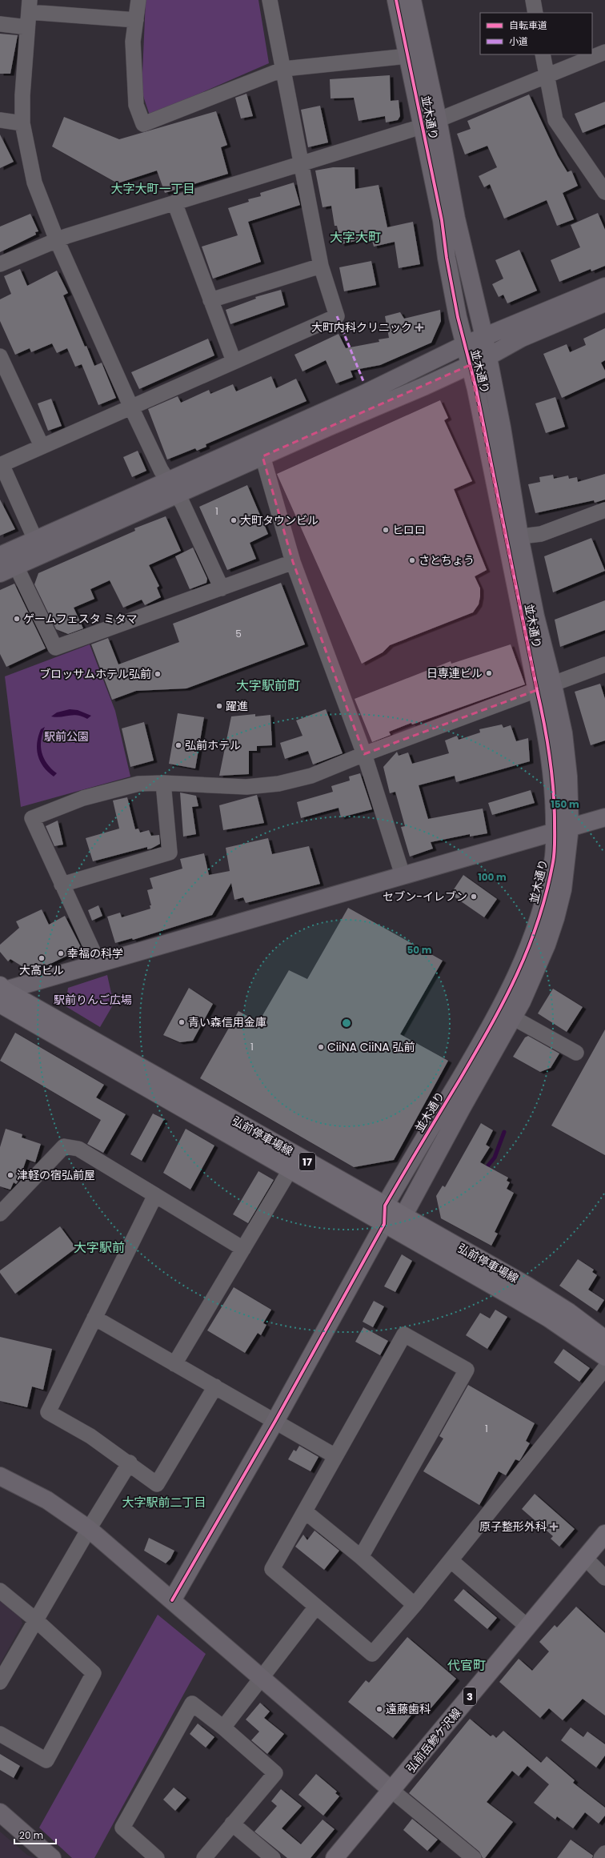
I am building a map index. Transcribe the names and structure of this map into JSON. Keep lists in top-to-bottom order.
{
  "streets": {
    "main road": [
      "弘前停車場線",
      "17",
      "3",
      "弘前岳鰺ケ沢線"
    ],
    "street": ["並木通り"]
  },
  "crossings": [
    ["並木通り", "弘前停車場線"]
  ],
  "districts": [
    "大字大町一丁目",
    "大字大町",
    "大字駅前町",
    "大字駅前",
    "大字駅前二丁目",
    "代官町"
  ],
  "parks": ["駅前公園", "駅前りんご広場"],
  "places": {
    "health": ["大町内科クリニック", "原子整形外科"],
    "other": [
      "大町タウンビル",
      "ヒロロ",
      "さとちょう",
      "ゲームフェスタ ミタマ",
      "日専連ビル",
      "ブロッサムホテル弘前",
      "躍進",
      "弘前ホテル",
      "セブン-イレブン",
      "幸福の科学",
      "大高ビル",
      "青い森信用金庫",
      "CiiNA CiiNA 弘前",
      "津軽の宿弘前屋",
      "遠藤歯科"
    ]
  },
  "house_numbers": [
    "1",
    "5",
    "1",
    "1"
  ],
  "legend": ["自転車道", "小道"],
  "scale_bar": "20 m",
  "rings": ["150 m", "100 m", "50 m"]
}
